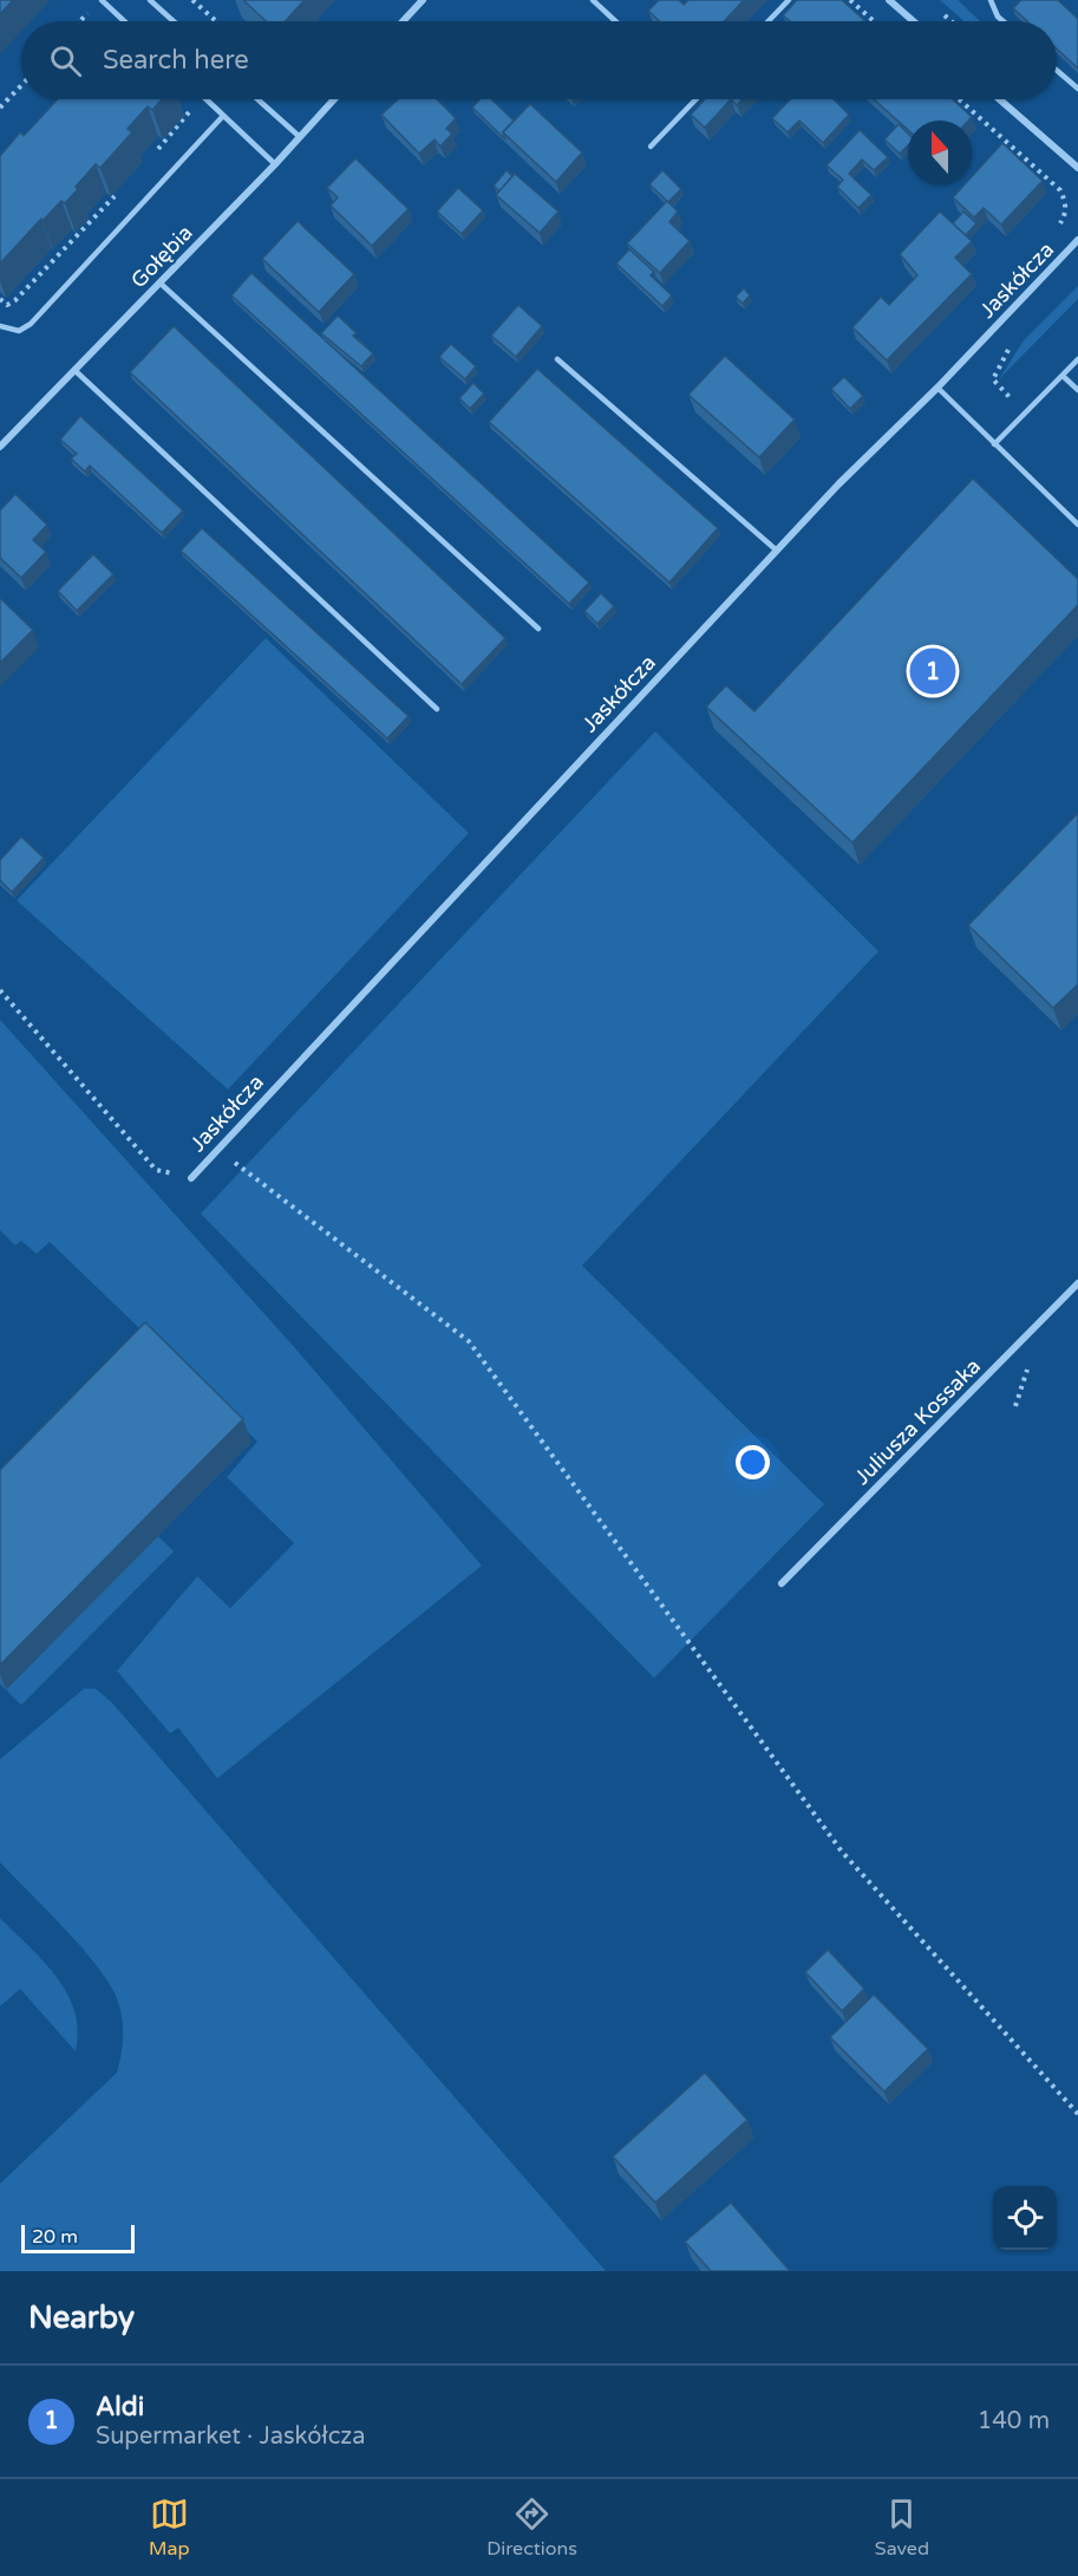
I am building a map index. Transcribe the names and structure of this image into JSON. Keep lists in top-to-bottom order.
{
  "streets": {
    "street": ["Gołębia", "Jaskółcza", "Juliusza Kossaka"]
  },
  "scale_bar": "20 m",
  "north": "top",
  "page": {
    "search": "Search here",
    "pins": "1",
    "scale": "20 m",
    "heading": "Nearby",
    "list": [
      {
        "mark": "1",
        "name": "Aldi",
        "note": "Supermarket · Jaskółcza",
        "value": "140 m"
      }
    ],
    "nav": ["Map", "Directions", "Saved"]
  }
}
